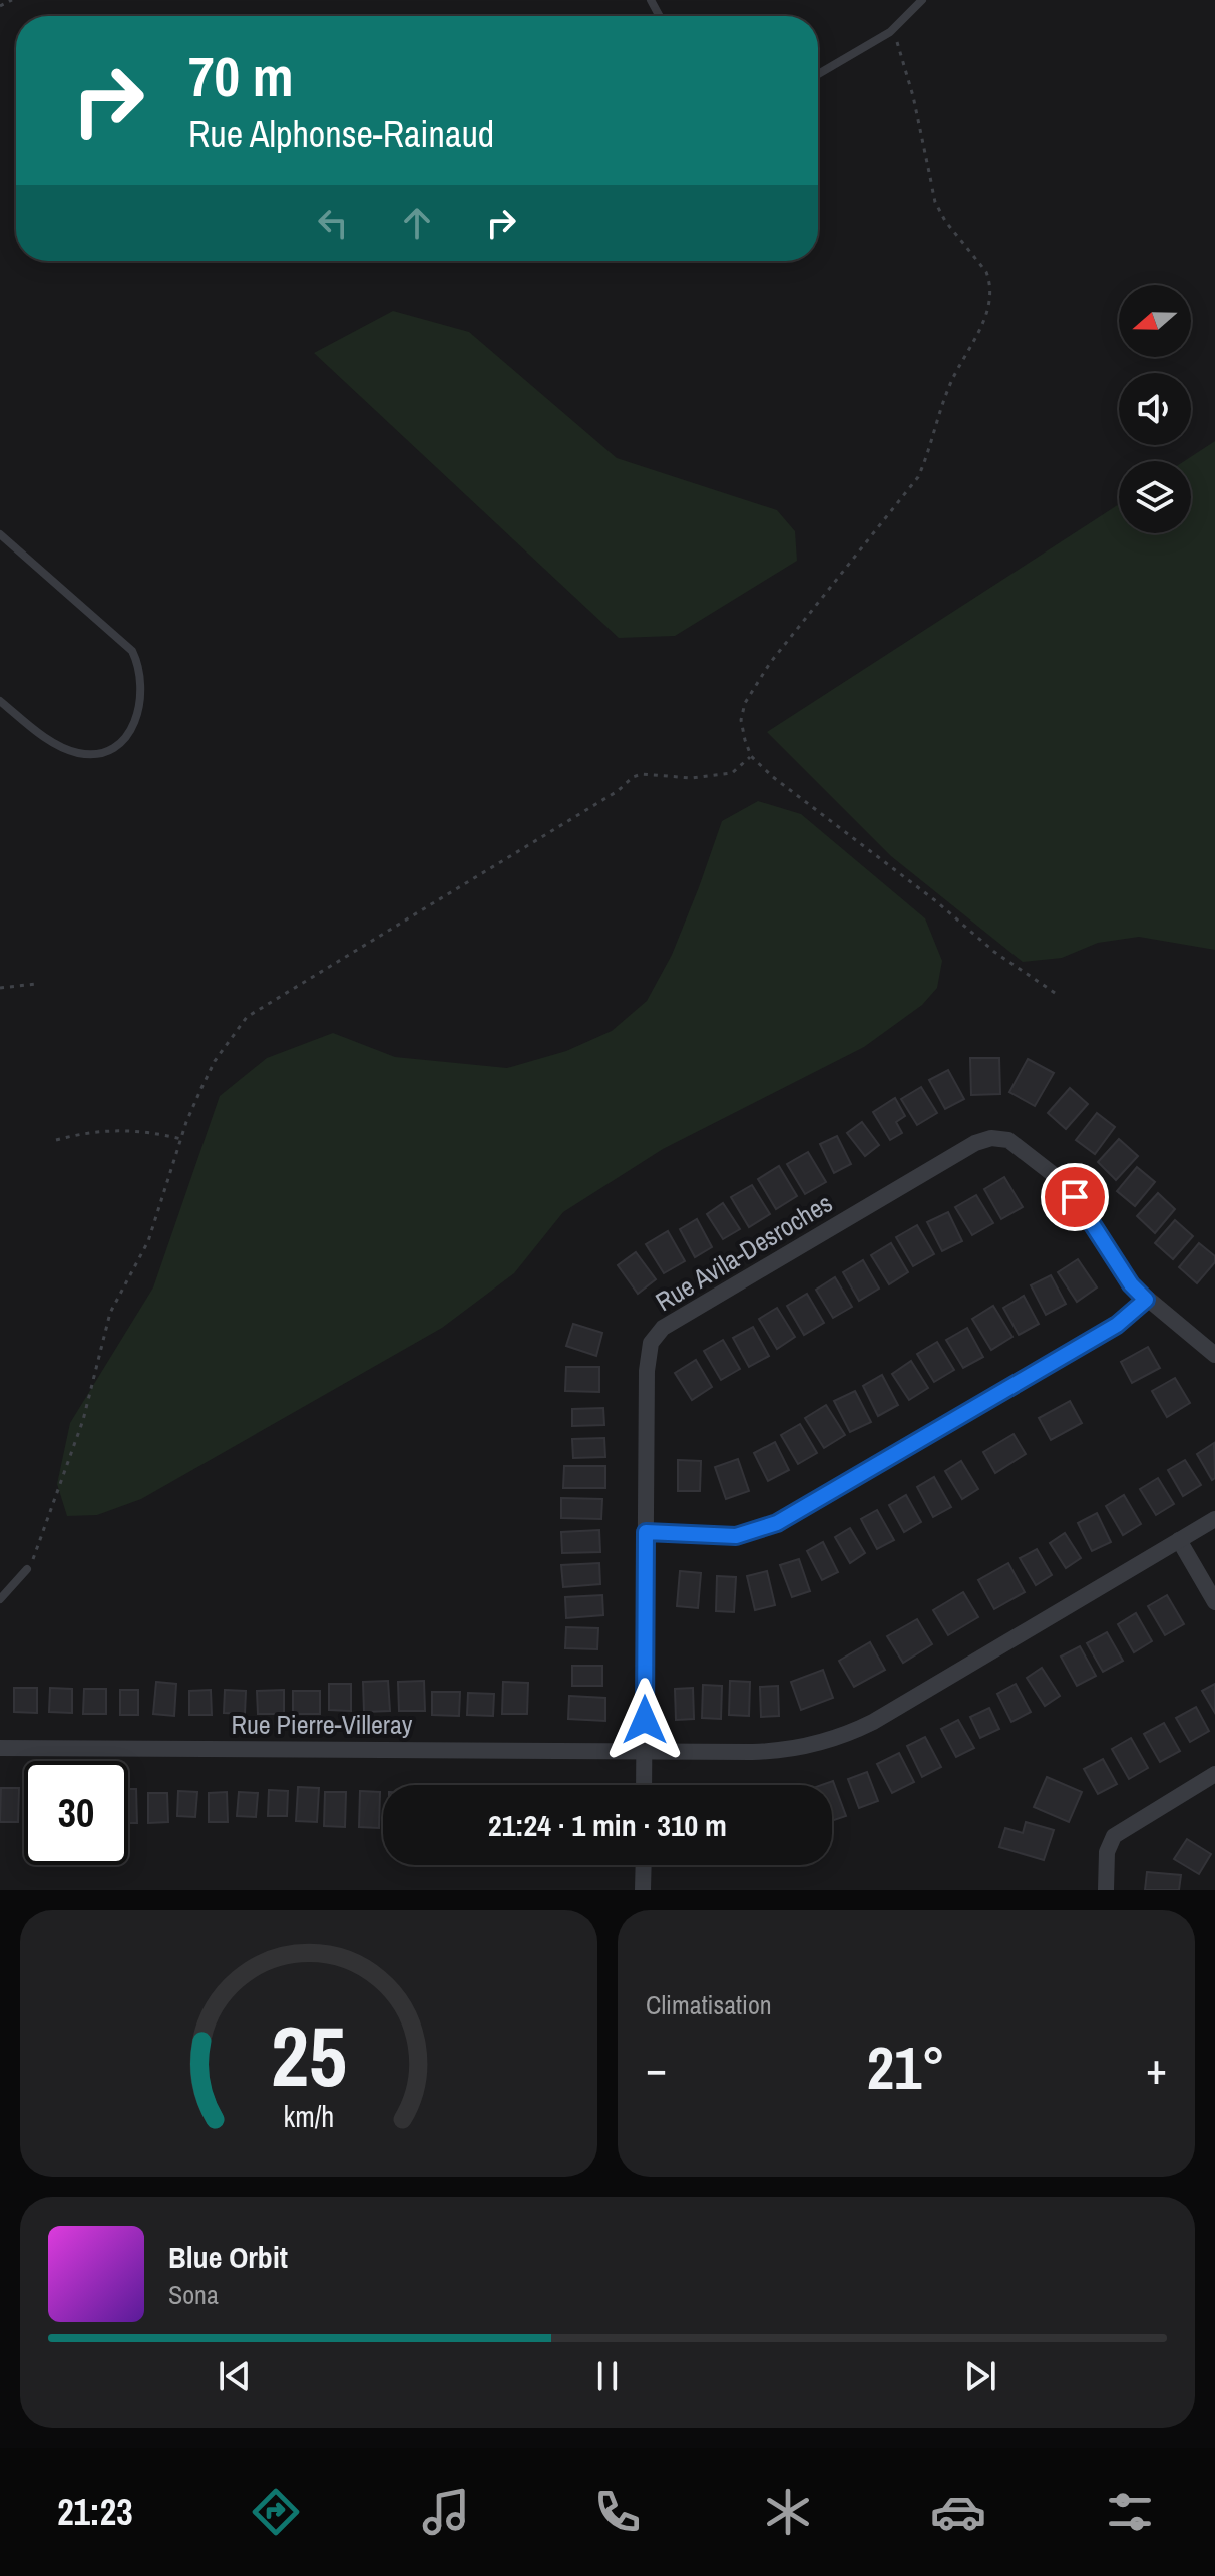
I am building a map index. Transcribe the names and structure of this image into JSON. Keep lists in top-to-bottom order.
{
  "streets": {
    "street": ["Rue Avila-Desroches", "Rue Pierre-Villeray"]
  },
  "crossings": [
    ["Rue Avila-Desroches", "Rue Pierre-Villeray"]
  ],
  "north": "left",
  "page": {
    "turn": ["70 m", "Rue Alphonse-Rainaud"],
    "limit": "30",
    "trip": "21:24 · 1 min · 310 m",
    "tile": "Climatisation",
    "heat": ["−", "21°", "+"],
    "song": ["Blue Orbit", "Sona"],
    "tabs": "21:23",
    "gauge": ["25", "km/h"]
  }
}
